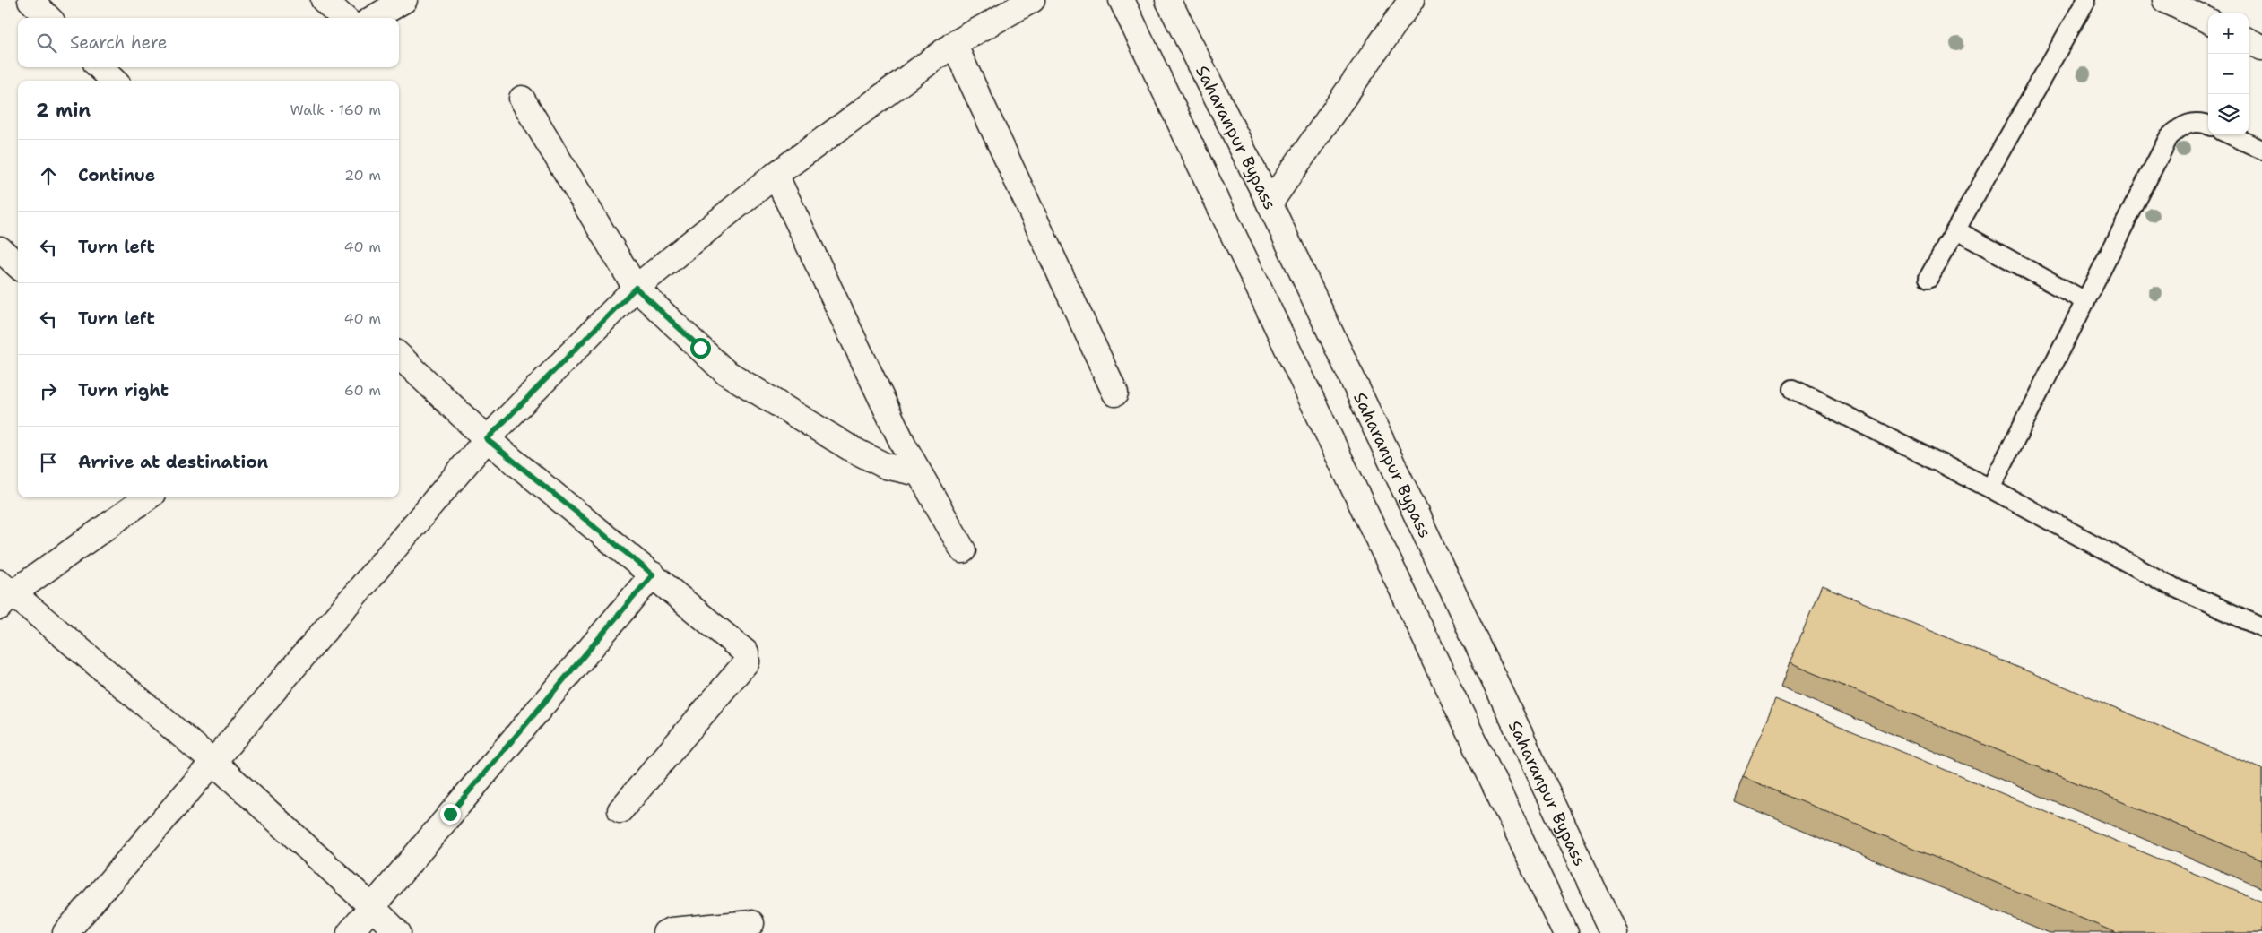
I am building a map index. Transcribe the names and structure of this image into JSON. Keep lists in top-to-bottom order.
{
  "streets": {
    "street": ["Saharanpur Bypass"]
  },
  "page": {
    "map_buttons": ["+", "−"],
    "search": "Search here",
    "heading": ["2 min", "Walk · 160 m"],
    "list": [
      ["Continue", "20 m"],
      ["Turn left", "40 m"],
      ["Turn left", "40 m"],
      ["Turn right", "60 m"],
      "Arrive at destination"
    ]
  }
}
